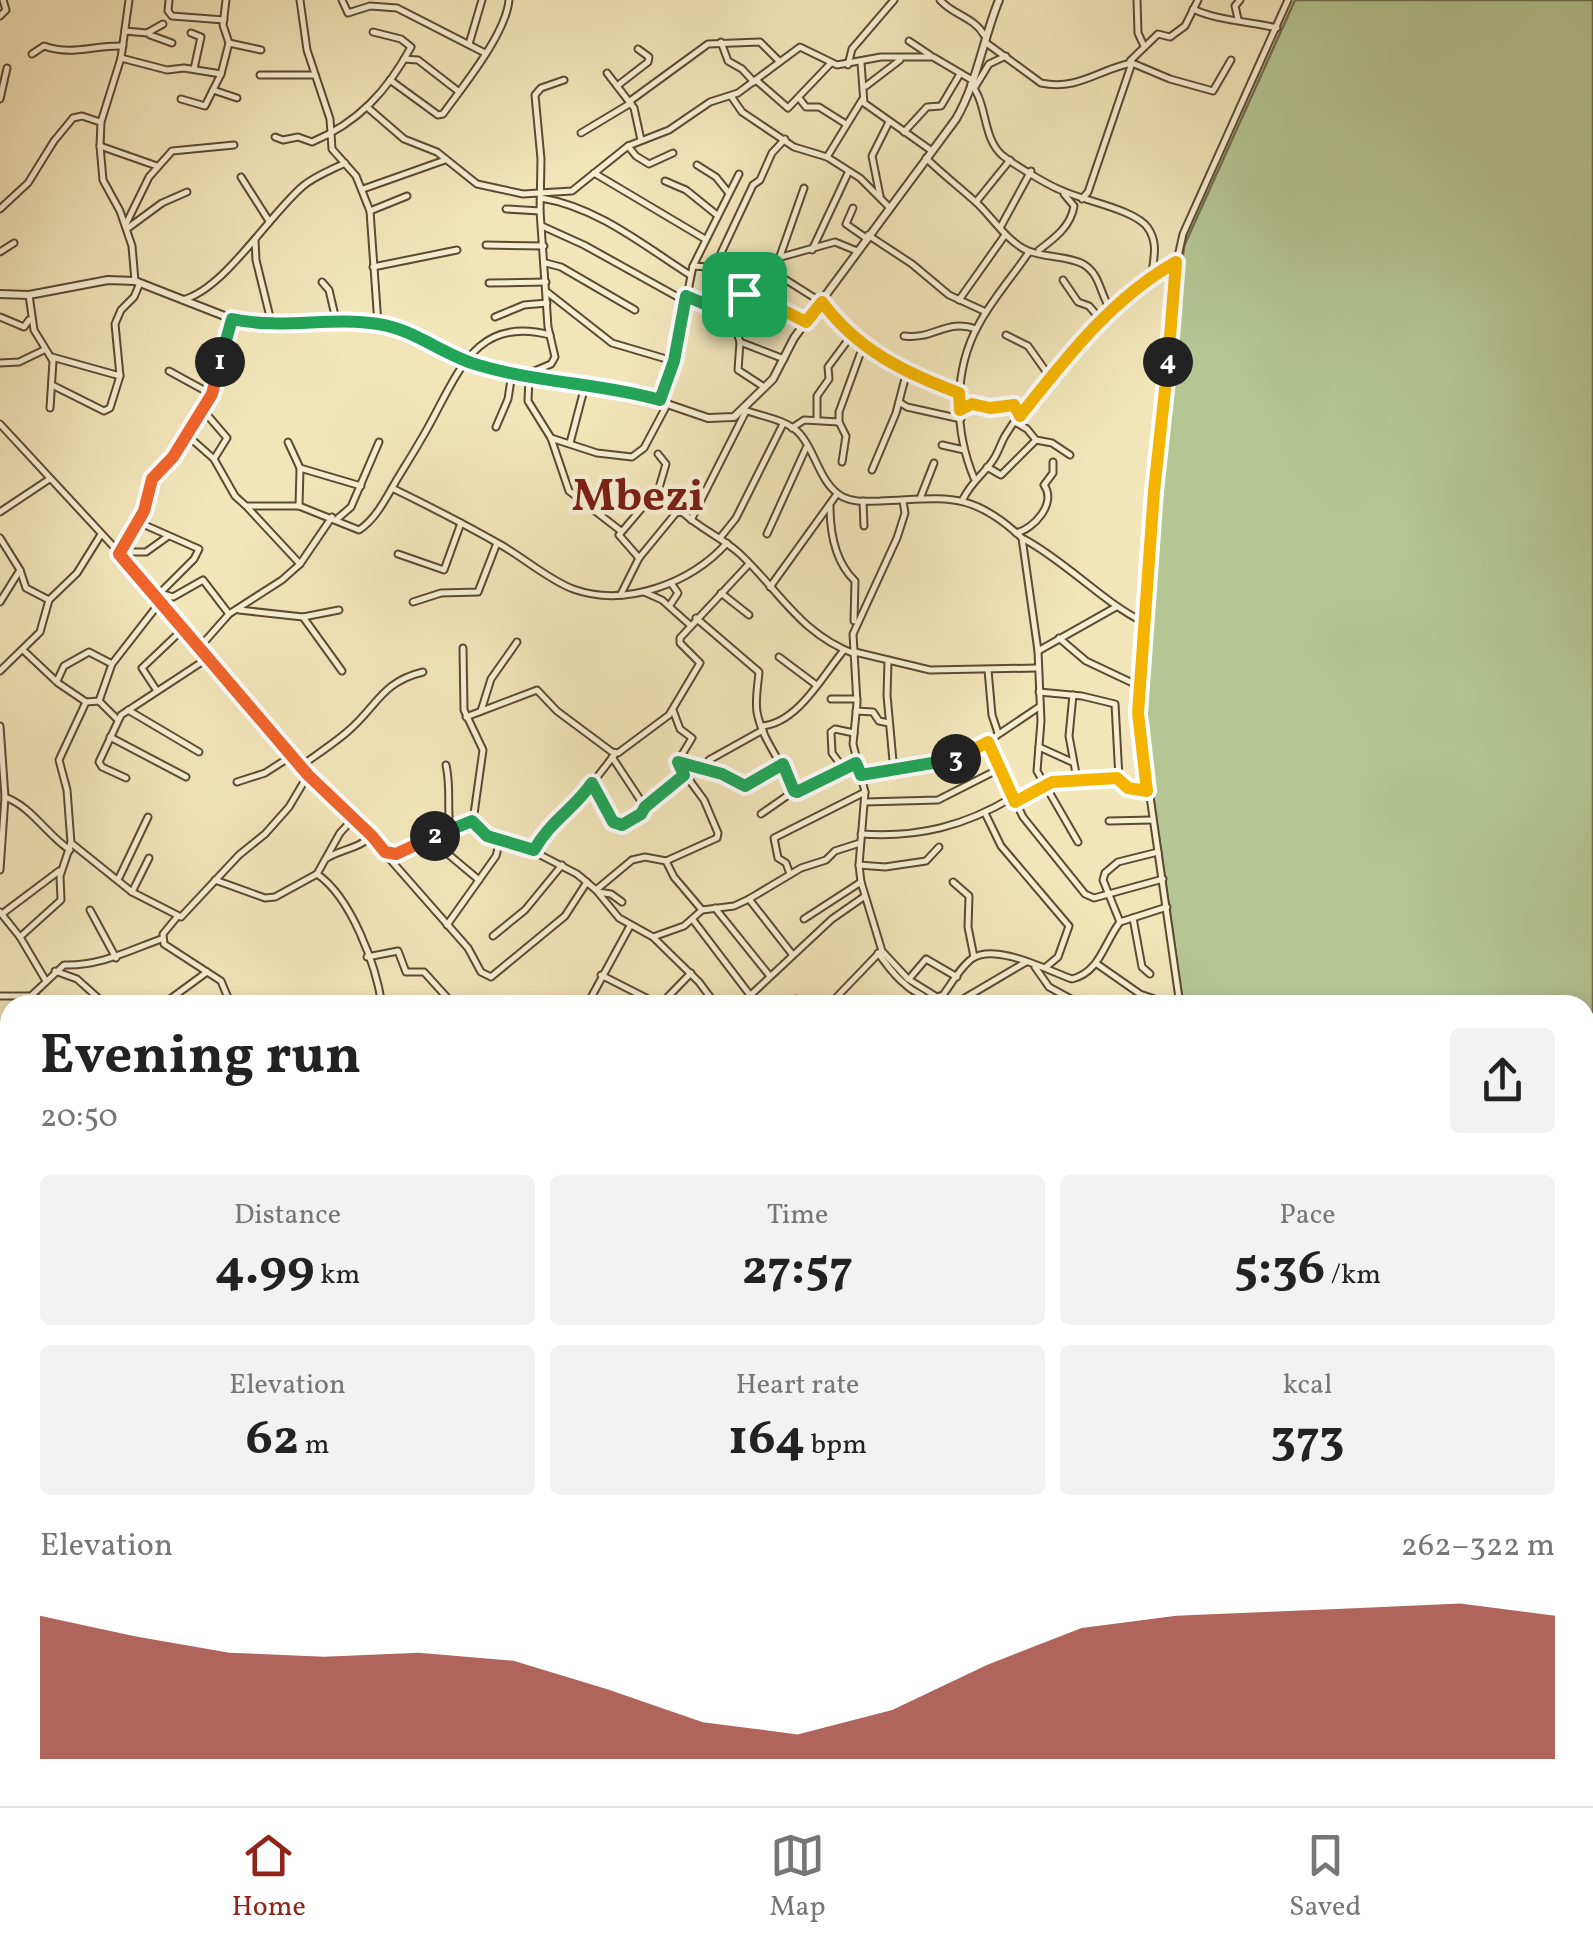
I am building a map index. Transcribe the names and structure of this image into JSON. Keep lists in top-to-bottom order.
{
  "districts": ["Mbezi"],
  "page": {
    "pins": [
      "1",
      "4",
      "3",
      "2"
    ],
    "heading": ["Evening run", "20:50"],
    "stats": [
      ["Distance", "4.99 km"],
      ["Time", "27:57"],
      ["Pace", "5:36 /km"],
      ["Elevation", "62 m"],
      ["Heart rate", "164 bpm"],
      ["kcal", "373"]
    ],
    "chart": ["Elevation", "262–322 m"],
    "tabs": ["Home", "Map", "Saved"]
  }
}
